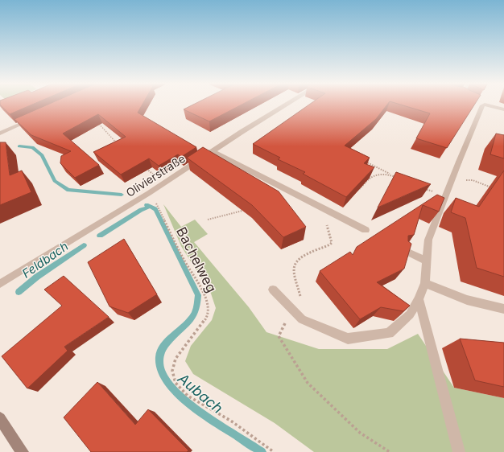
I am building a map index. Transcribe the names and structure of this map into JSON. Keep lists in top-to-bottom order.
{
  "streets": {
    "street": ["Olivierstraße"],
    "path": ["Bachelweg"]
  },
  "crossings": [
    ["Olivierstraße", "Bachelweg"]
  ],
  "water": ["Feldbach", "Aubach"]
}
